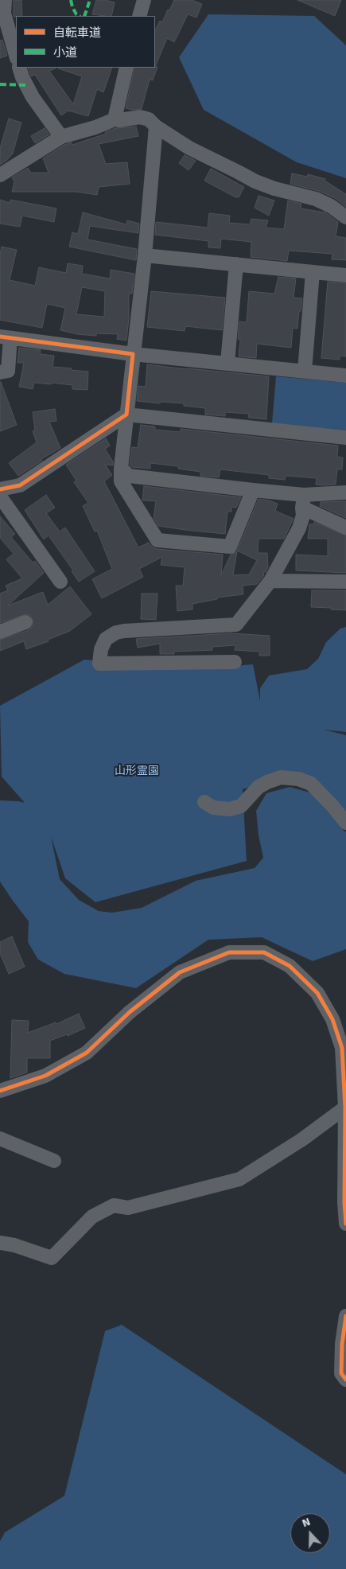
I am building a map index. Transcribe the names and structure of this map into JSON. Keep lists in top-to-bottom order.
{
  "parks": ["山形霊園"],
  "legend": ["自転車道", "小道"],
  "north": "top"
}
